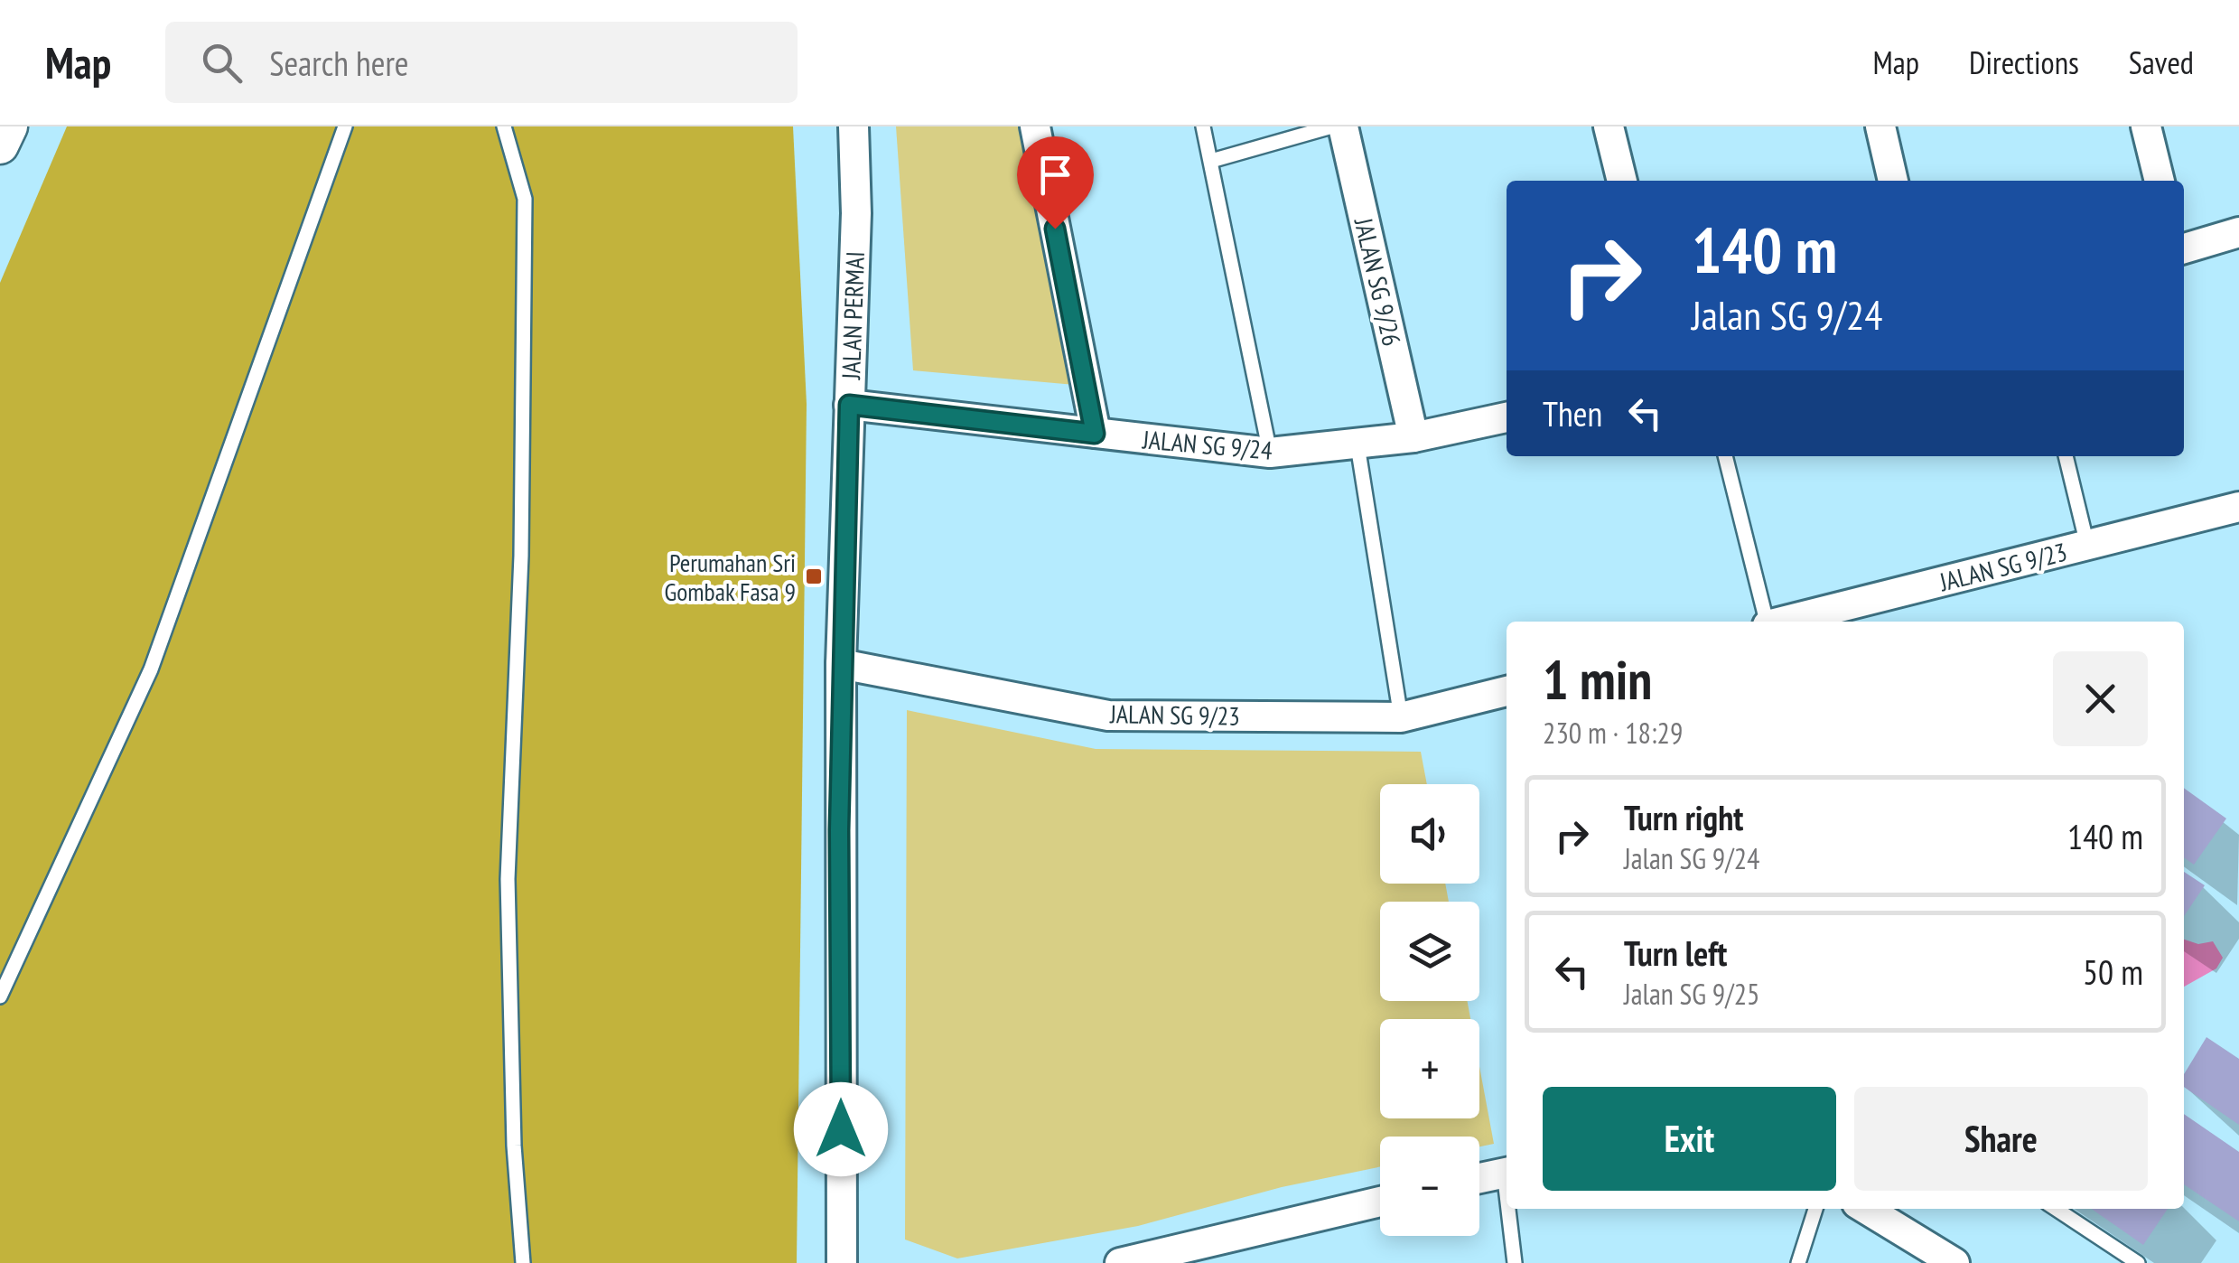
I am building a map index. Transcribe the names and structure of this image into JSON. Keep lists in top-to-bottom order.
{
  "streets": {
    "street": [
      "JALAN SG 9/26",
      "JALAN PERMAI",
      "JALAN SG 9/24",
      "JALAN SG 9/23"
    ]
  },
  "crossings": [
    ["JALAN SG 9/26", "JALAN SG 9/24"],
    ["JALAN PERMAI", "JALAN SG 9/24"],
    ["JALAN PERMAI", "JALAN SG 9/23"]
  ],
  "places": {
    "transit": ["Perumahan Sri Gombak Fasa 9"]
  },
  "page": {
    "header": "Map",
    "search": "Search here",
    "nav": ["Map", "Directions", "Saved"],
    "turn": ["140 m", "Jalan SG 9/24"],
    "then": "Then",
    "heading": ["1 min", "230 m · 18:29"],
    "list": [
      {
        "name": "Turn right",
        "note": "Jalan SG 9/24",
        "value": "140 m"
      },
      {
        "name": "Turn left",
        "note": "Jalan SG 9/25",
        "value": "50 m"
      }
    ],
    "map_buttons": ["+", "−"],
    "buttons": ["Exit", "Share"]
  }
}
